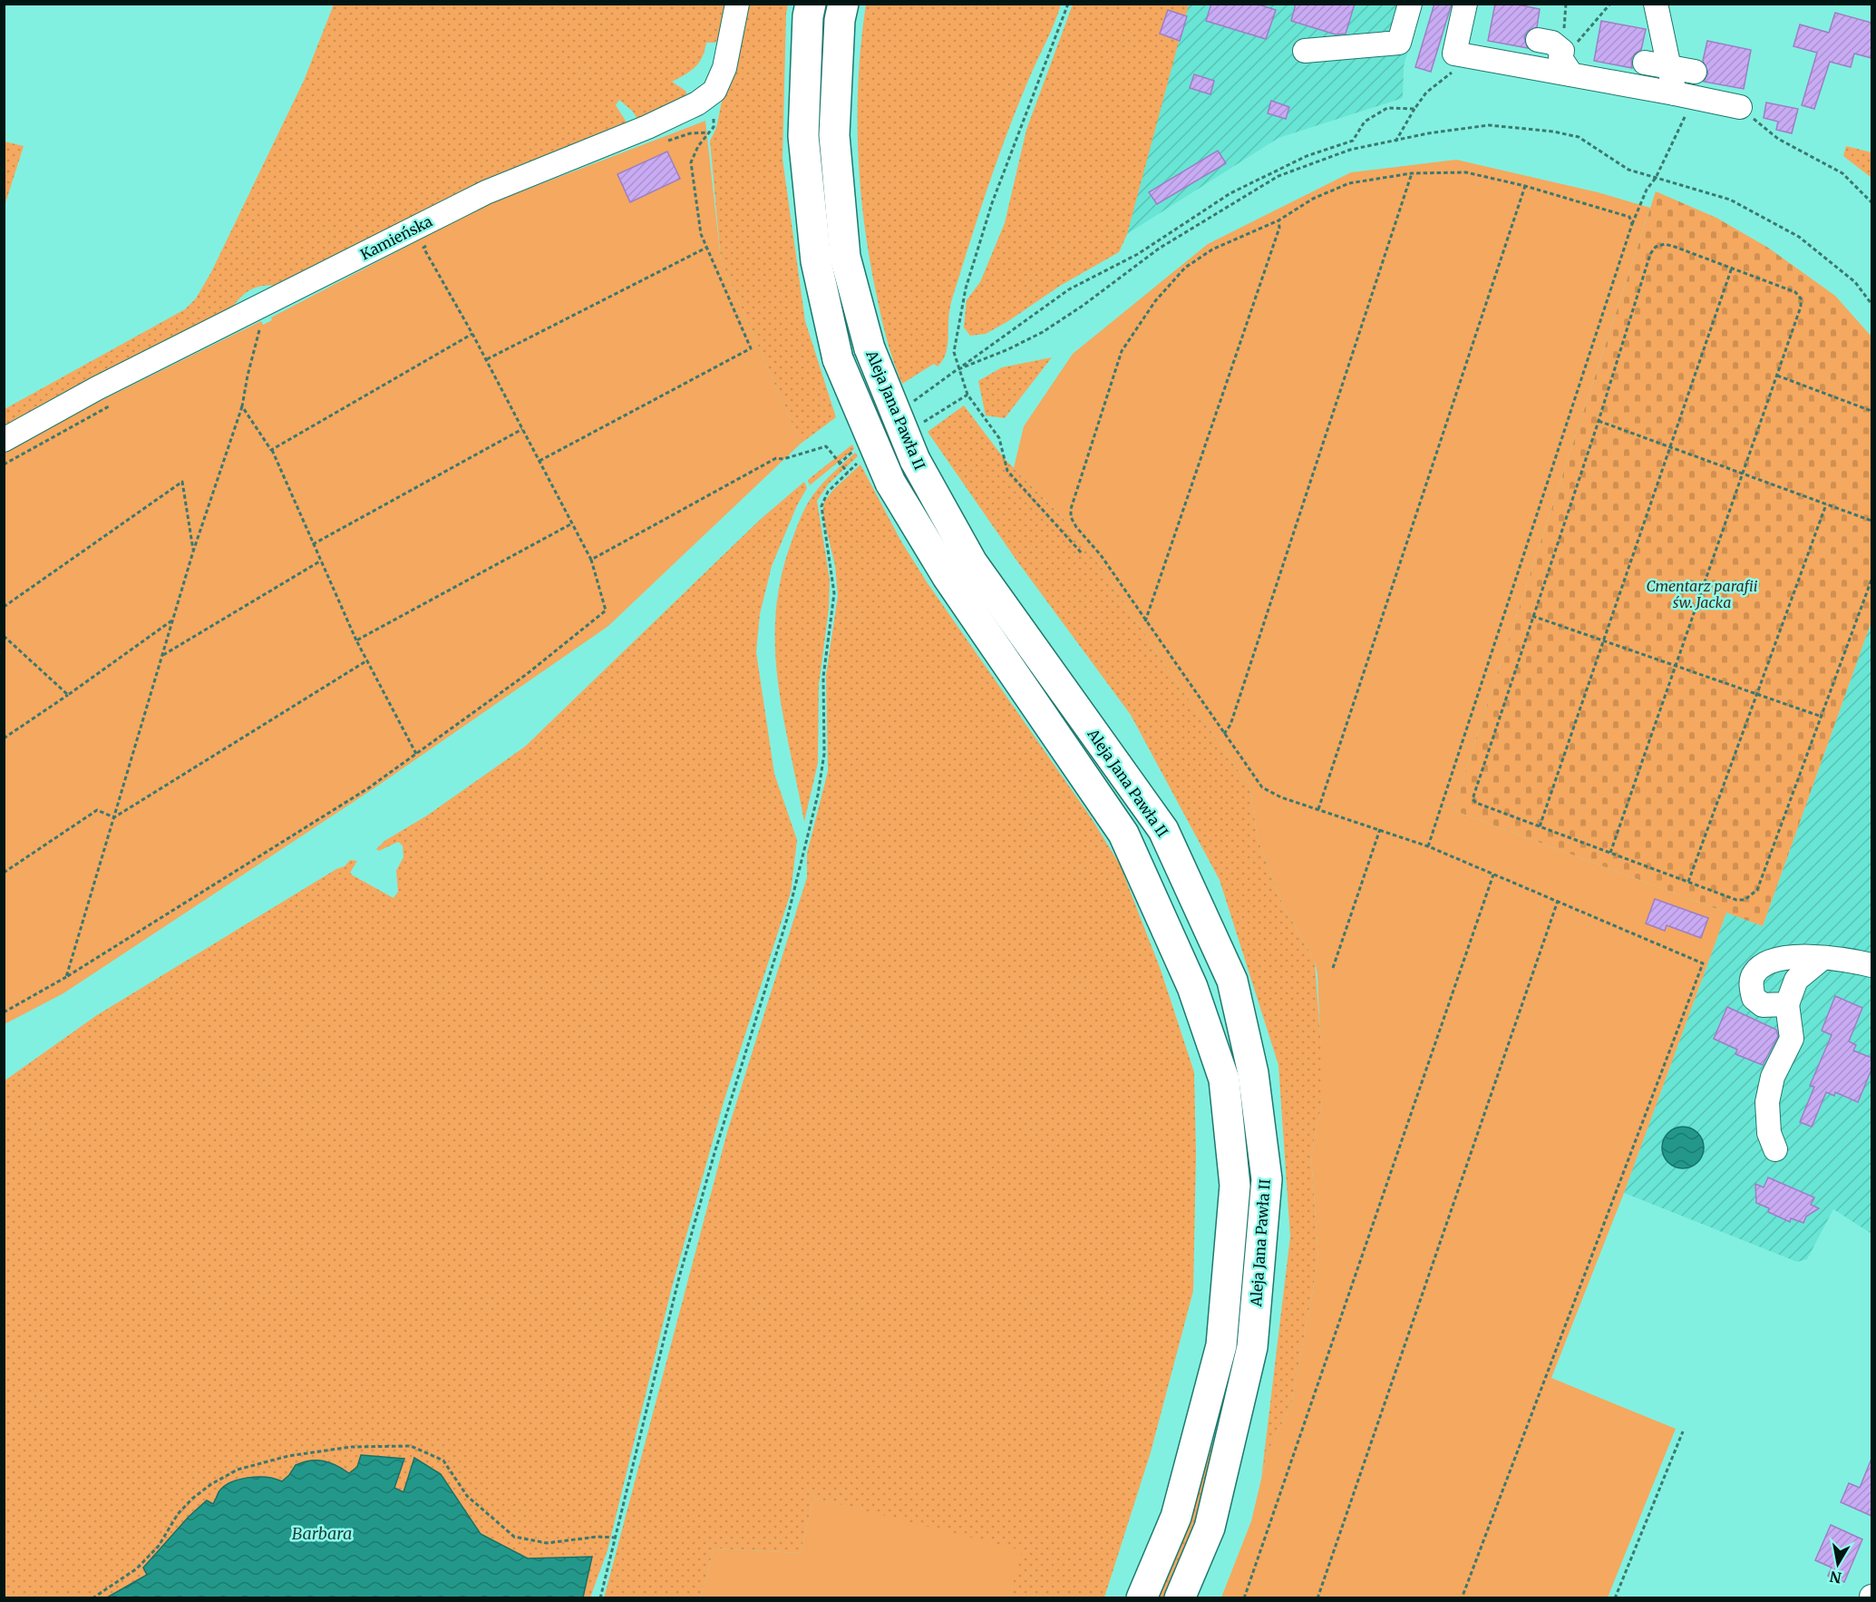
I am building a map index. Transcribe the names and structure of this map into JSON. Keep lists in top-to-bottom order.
{
  "streets": {
    "main road": ["Aleja Jana Pawła II"],
    "street": ["Kamieńska"]
  },
  "water": ["Barbara"],
  "parks": ["Cmentarz parafii św. Jacka"],
  "north": "bottom"
}
